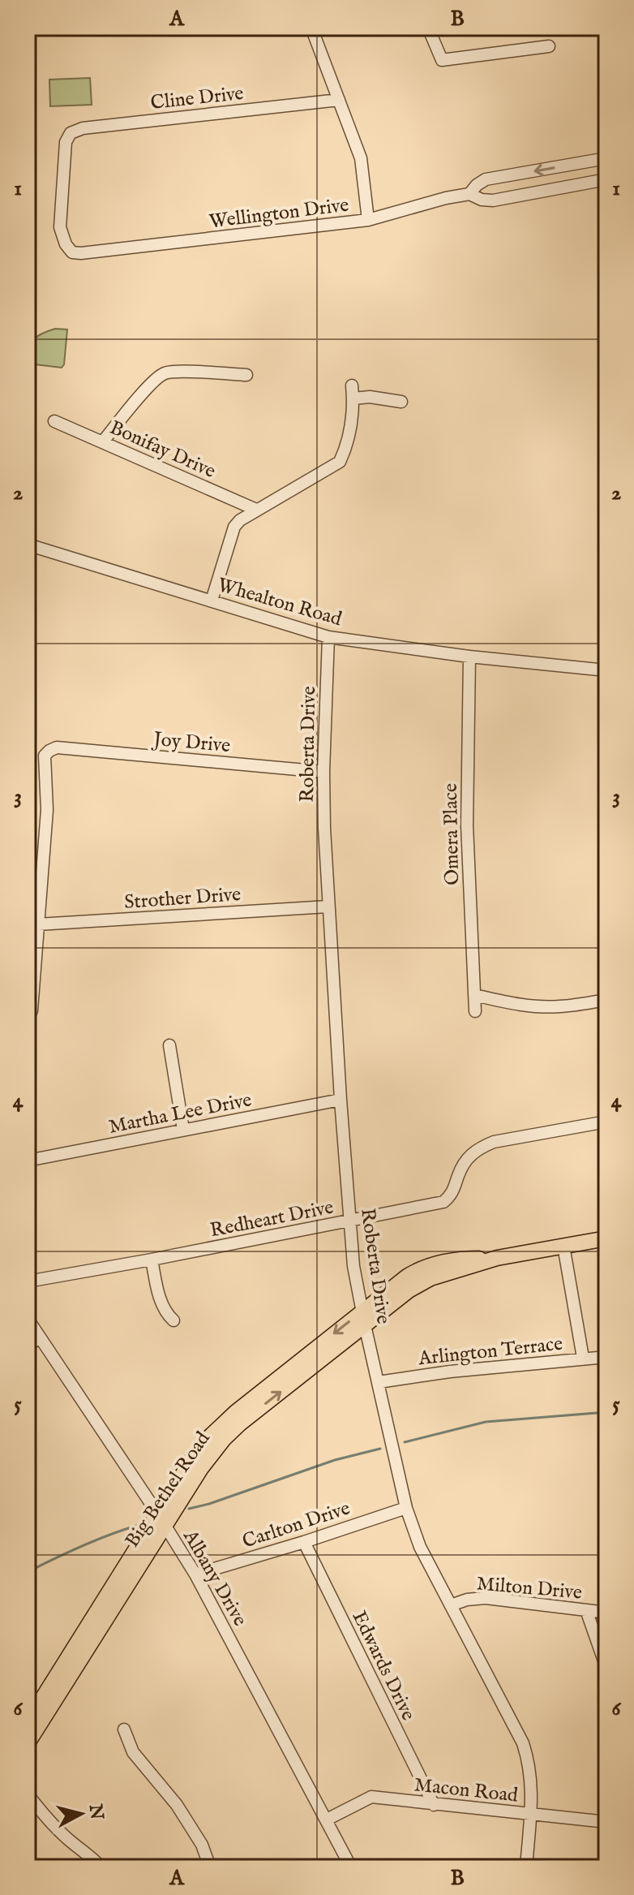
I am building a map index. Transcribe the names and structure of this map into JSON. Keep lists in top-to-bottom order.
{
  "streets": {
    "main road": ["Big Bethel Road"],
    "street": [
      "Cline Drive",
      "Wellington Drive",
      "Bonifay Drive",
      "Whealton Road",
      "Joy Drive",
      "Roberta Drive",
      "Omera Place",
      "Strother Drive",
      "Martha Lee Drive",
      "Redheart Drive",
      "Arlington Terrace",
      "Carlton Drive",
      "Albany Drive",
      "Milton Drive",
      "Edwards Drive",
      "Macon Road"
    ]
  },
  "crossings": [
    ["Cline Drive", "Wellington Drive"],
    ["Whealton Road", "Roberta Drive"],
    ["Whealton Road", "Omera Place"],
    ["Joy Drive", "Roberta Drive"],
    ["Joy Drive", "Strother Drive"],
    ["Roberta Drive", "Strother Drive"],
    ["Roberta Drive", "Martha Lee Drive"],
    ["Roberta Drive", "Redheart Drive"],
    ["Roberta Drive", "Arlington Terrace"],
    ["Roberta Drive", "Big Bethel Road"],
    ["Roberta Drive", "Carlton Drive"],
    ["Roberta Drive", "Milton Drive"],
    ["Roberta Drive", "Macon Road"],
    ["Big Bethel Road", "Albany Drive"],
    ["Carlton Drive", "Albany Drive"],
    ["Carlton Drive", "Edwards Drive"],
    ["Albany Drive", "Macon Road"],
    ["Edwards Drive", "Macon Road"]
  ],
  "north": "right",
  "grid": {
    "columns": ["A", "B"],
    "rows": [
      "1",
      "2",
      "3",
      "4",
      "5",
      "6"
    ]
  }
}
